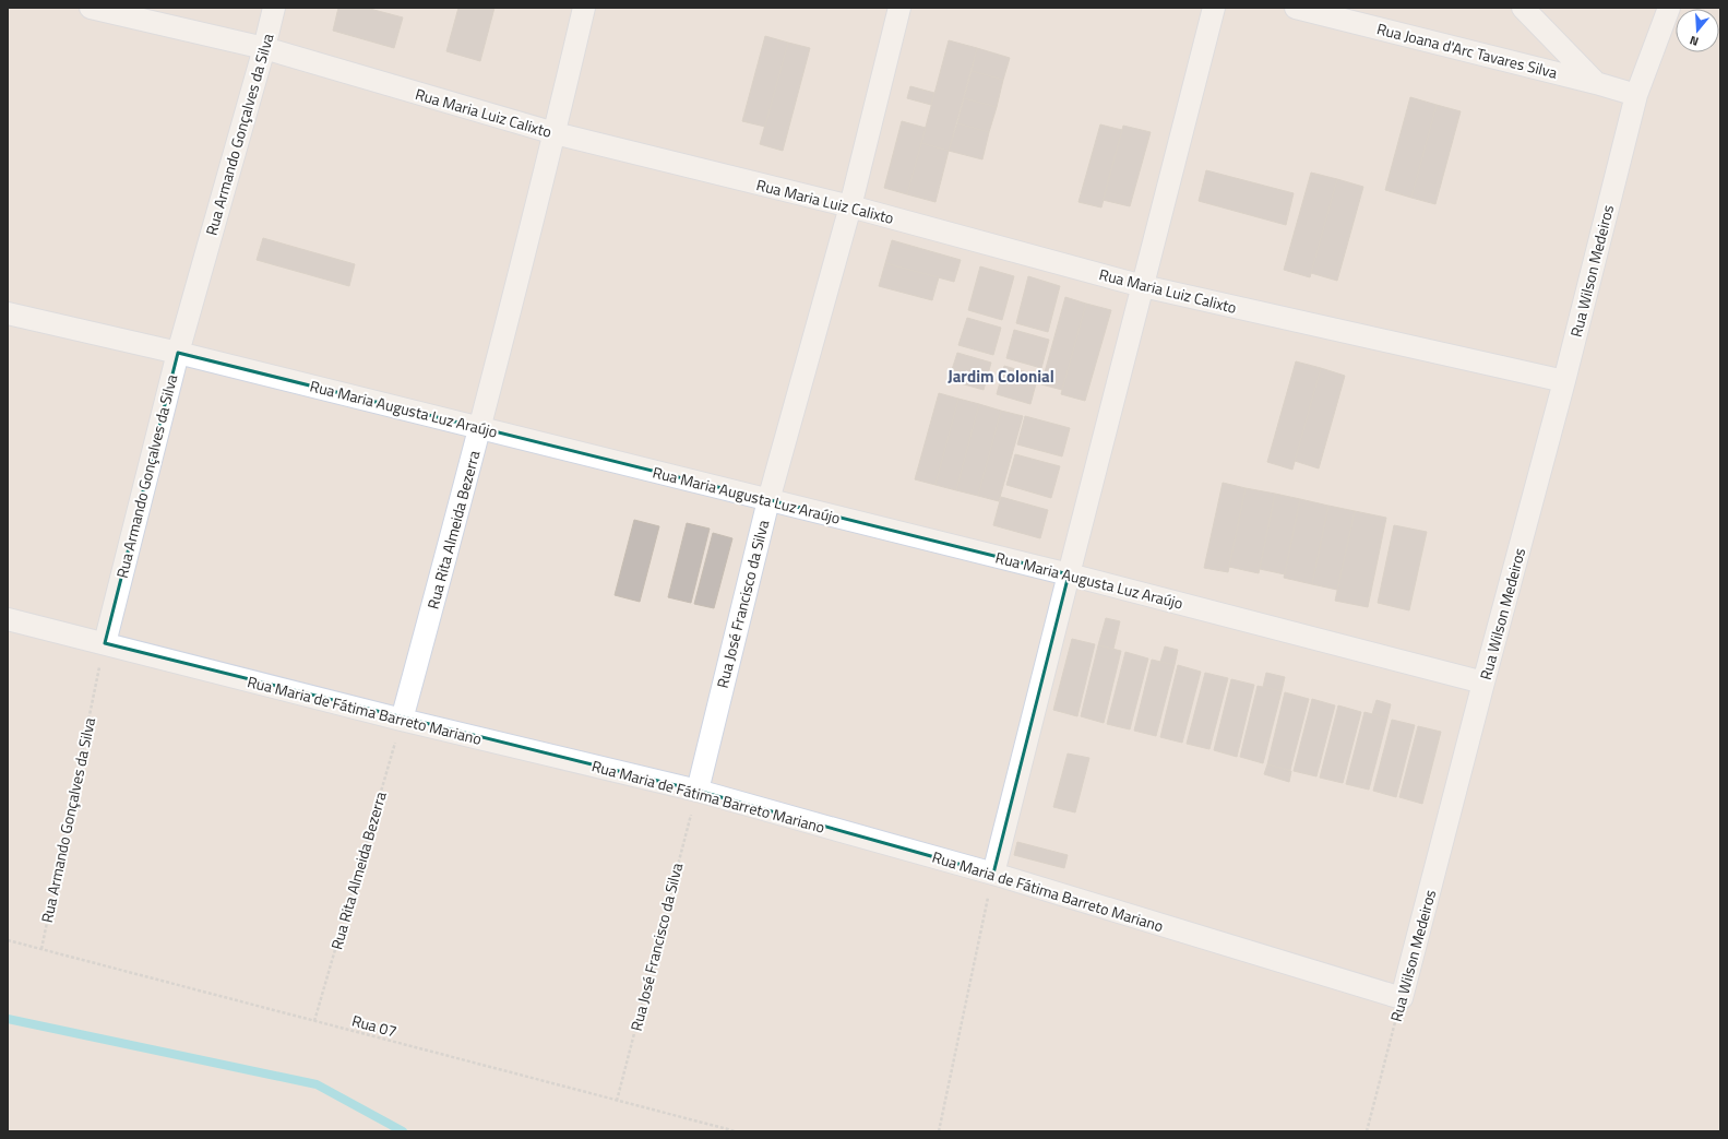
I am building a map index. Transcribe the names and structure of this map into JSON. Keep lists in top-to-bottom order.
{
  "streets": {
    "street": [
      "Rua Joana d'Arc Tavares Silva",
      "Rua Maria Luiz Calixto",
      "Rua Armando Gonçalves da Silva",
      "Rua Wilson Medeiros",
      "Rua Maria Augusta Luz Araújo",
      "Rua Rita Almeida Bezerra",
      "Rua José Francisco da Silva",
      "Rua Maria de Fátima Barreto Mariano"
    ],
    "path": ["Rua 07"]
  },
  "crossings": [
    ["Rua Joana d'Arc Tavares Silva", "Rua Wilson Medeiros"],
    ["Rua Maria Luiz Calixto", "Rua Armando Gonçalves da Silva"],
    ["Rua Maria Luiz Calixto", "Rua Wilson Medeiros"],
    ["Rua Maria Luiz Calixto", "Rua Rita Almeida Bezerra"],
    ["Rua Maria Luiz Calixto", "Rua José Francisco da Silva"],
    ["Rua Armando Gonçalves da Silva", "Rua Maria Augusta Luz Araújo"],
    ["Rua Armando Gonçalves da Silva", "Rua Maria de Fátima Barreto Mariano"],
    ["Rua Armando Gonçalves da Silva", "Rua 07"],
    ["Rua Wilson Medeiros", "Rua Maria Augusta Luz Araújo"],
    ["Rua Wilson Medeiros", "Rua Maria de Fátima Barreto Mariano"],
    ["Rua Maria Augusta Luz Araújo", "Rua Rita Almeida Bezerra"],
    ["Rua Maria Augusta Luz Araújo", "Rua José Francisco da Silva"],
    ["Rua Rita Almeida Bezerra", "Rua Maria de Fátima Barreto Mariano"],
    ["Rua Rita Almeida Bezerra", "Rua 07"],
    ["Rua José Francisco da Silva", "Rua Maria de Fátima Barreto Mariano"],
    ["Rua José Francisco da Silva", "Rua 07"]
  ],
  "districts": ["Jardim Colonial"],
  "north": "bottom"
}
